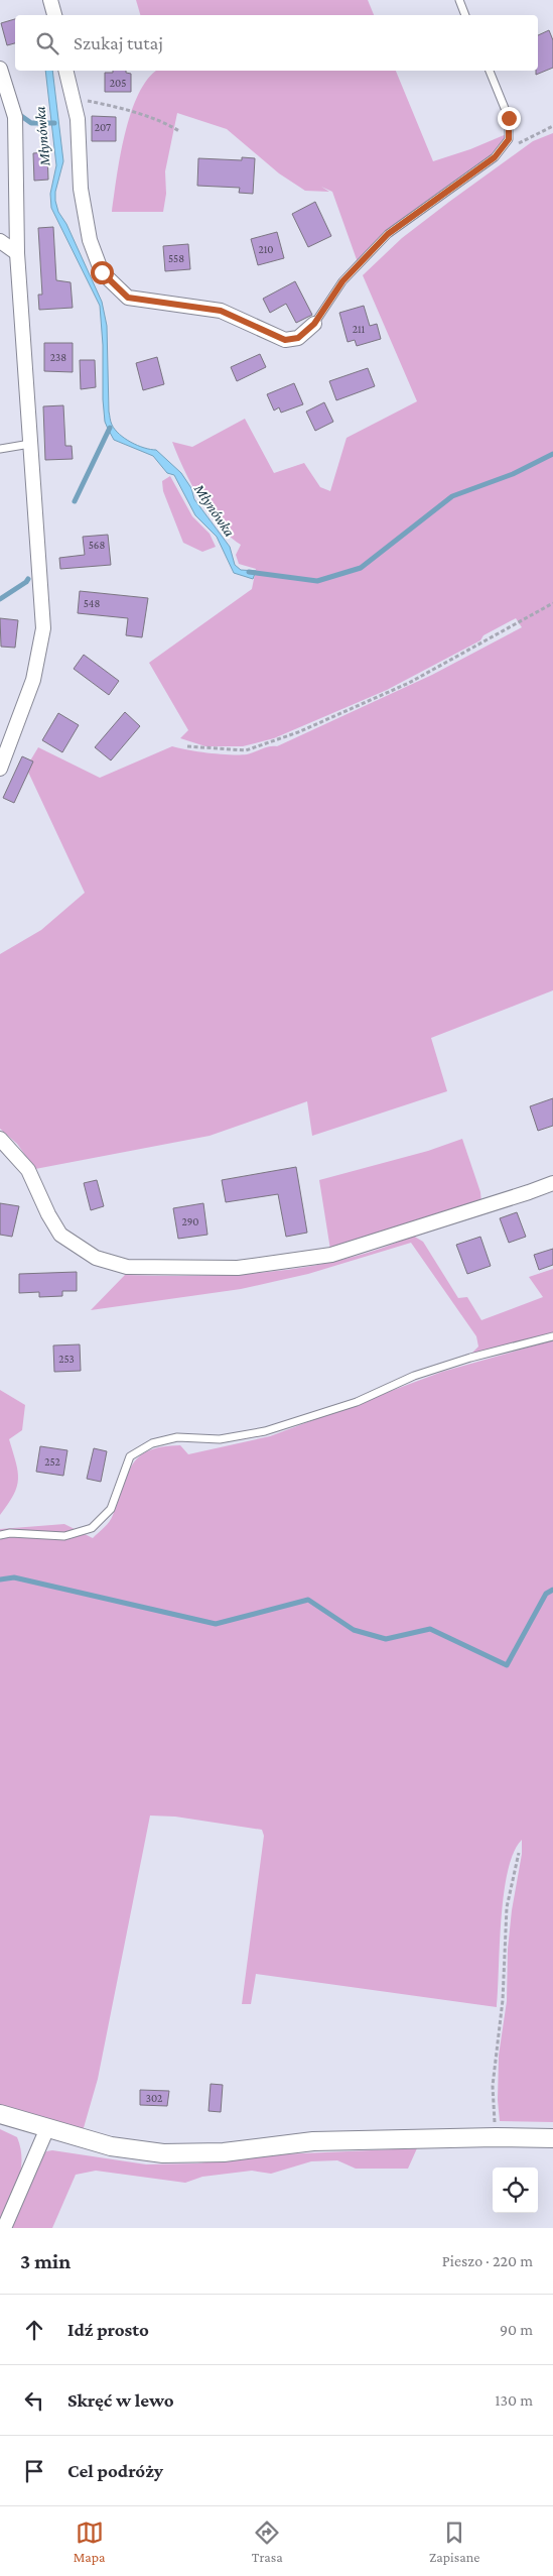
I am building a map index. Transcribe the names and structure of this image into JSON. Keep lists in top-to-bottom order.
{
  "water": ["Młynówka"],
  "house_numbers": [
    "205",
    "207",
    "210",
    "558",
    "211",
    "238",
    "568",
    "548",
    "290",
    "253",
    "252",
    "302"
  ],
  "page": {
    "search": "Szukaj tutaj",
    "heading": ["3 min", "Pieszo · 220 m"],
    "list": [
      ["Idź prosto", "90 m"],
      ["Skręć w lewo", "130 m"],
      "Cel podróży"
    ],
    "nav": ["Mapa", "Trasa", "Zapisane"]
  }
}
